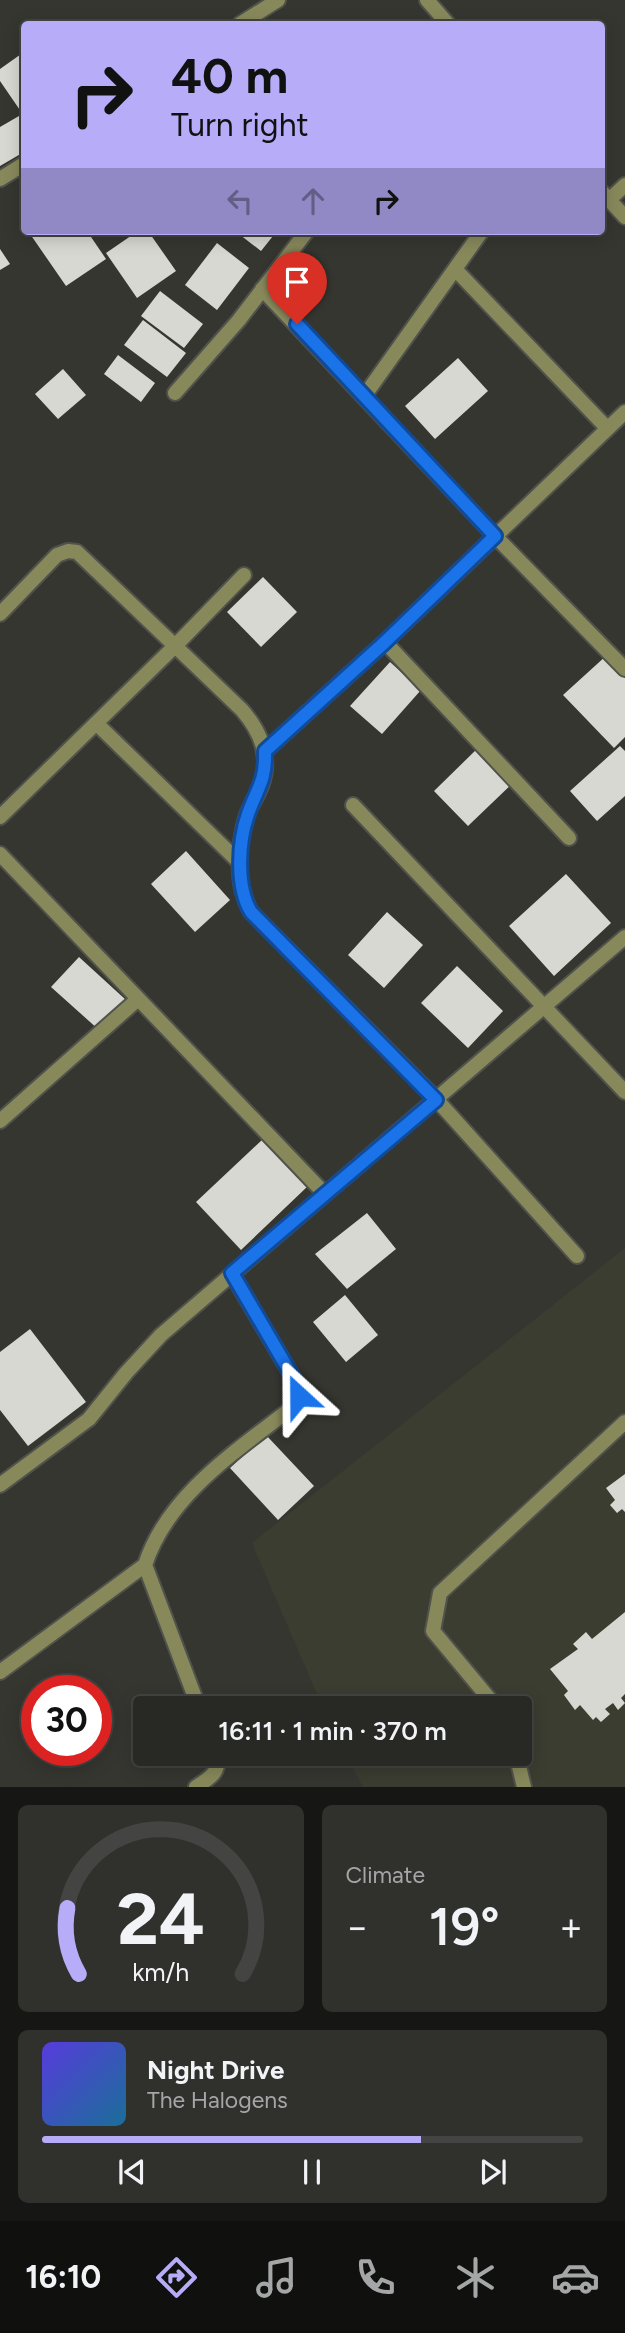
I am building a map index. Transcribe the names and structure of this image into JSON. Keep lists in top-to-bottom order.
{
  "page": {
    "turn": ["40 m", "Turn right"],
    "limit": "30",
    "trip": "16:11 · 1 min · 370 m",
    "tile": "Climate",
    "heat": ["−", "19°", "+"],
    "song": ["Night Drive", "The Halogens"],
    "tabs": "16:10",
    "gauge": ["24", "km/h"]
  }
}
